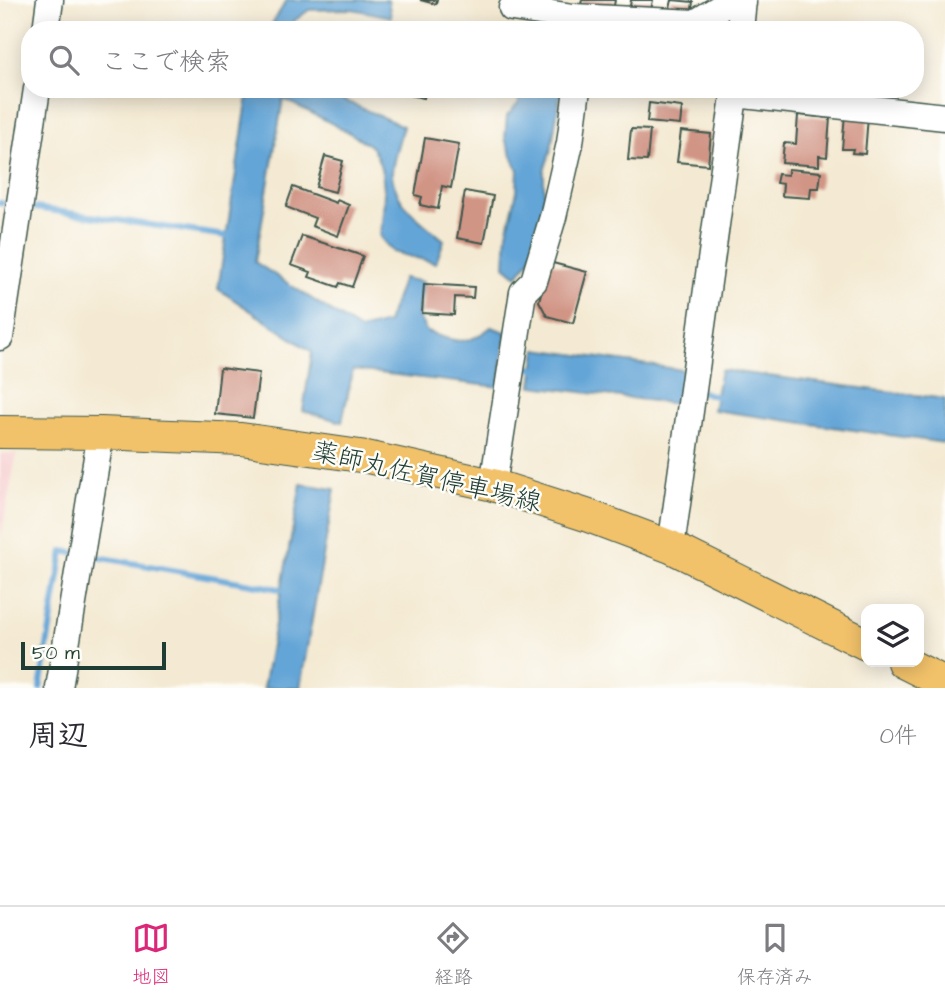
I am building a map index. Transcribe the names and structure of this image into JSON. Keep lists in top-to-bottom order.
{
  "streets": {
    "main road": ["薬師丸佐賀停車場線"]
  },
  "scale_bar": "50 m",
  "page": {
    "search": "ここで検索",
    "scale": "50 m",
    "heading": ["周辺", "0件"],
    "nav": ["地図", "経路", "保存済み"]
  }
}
